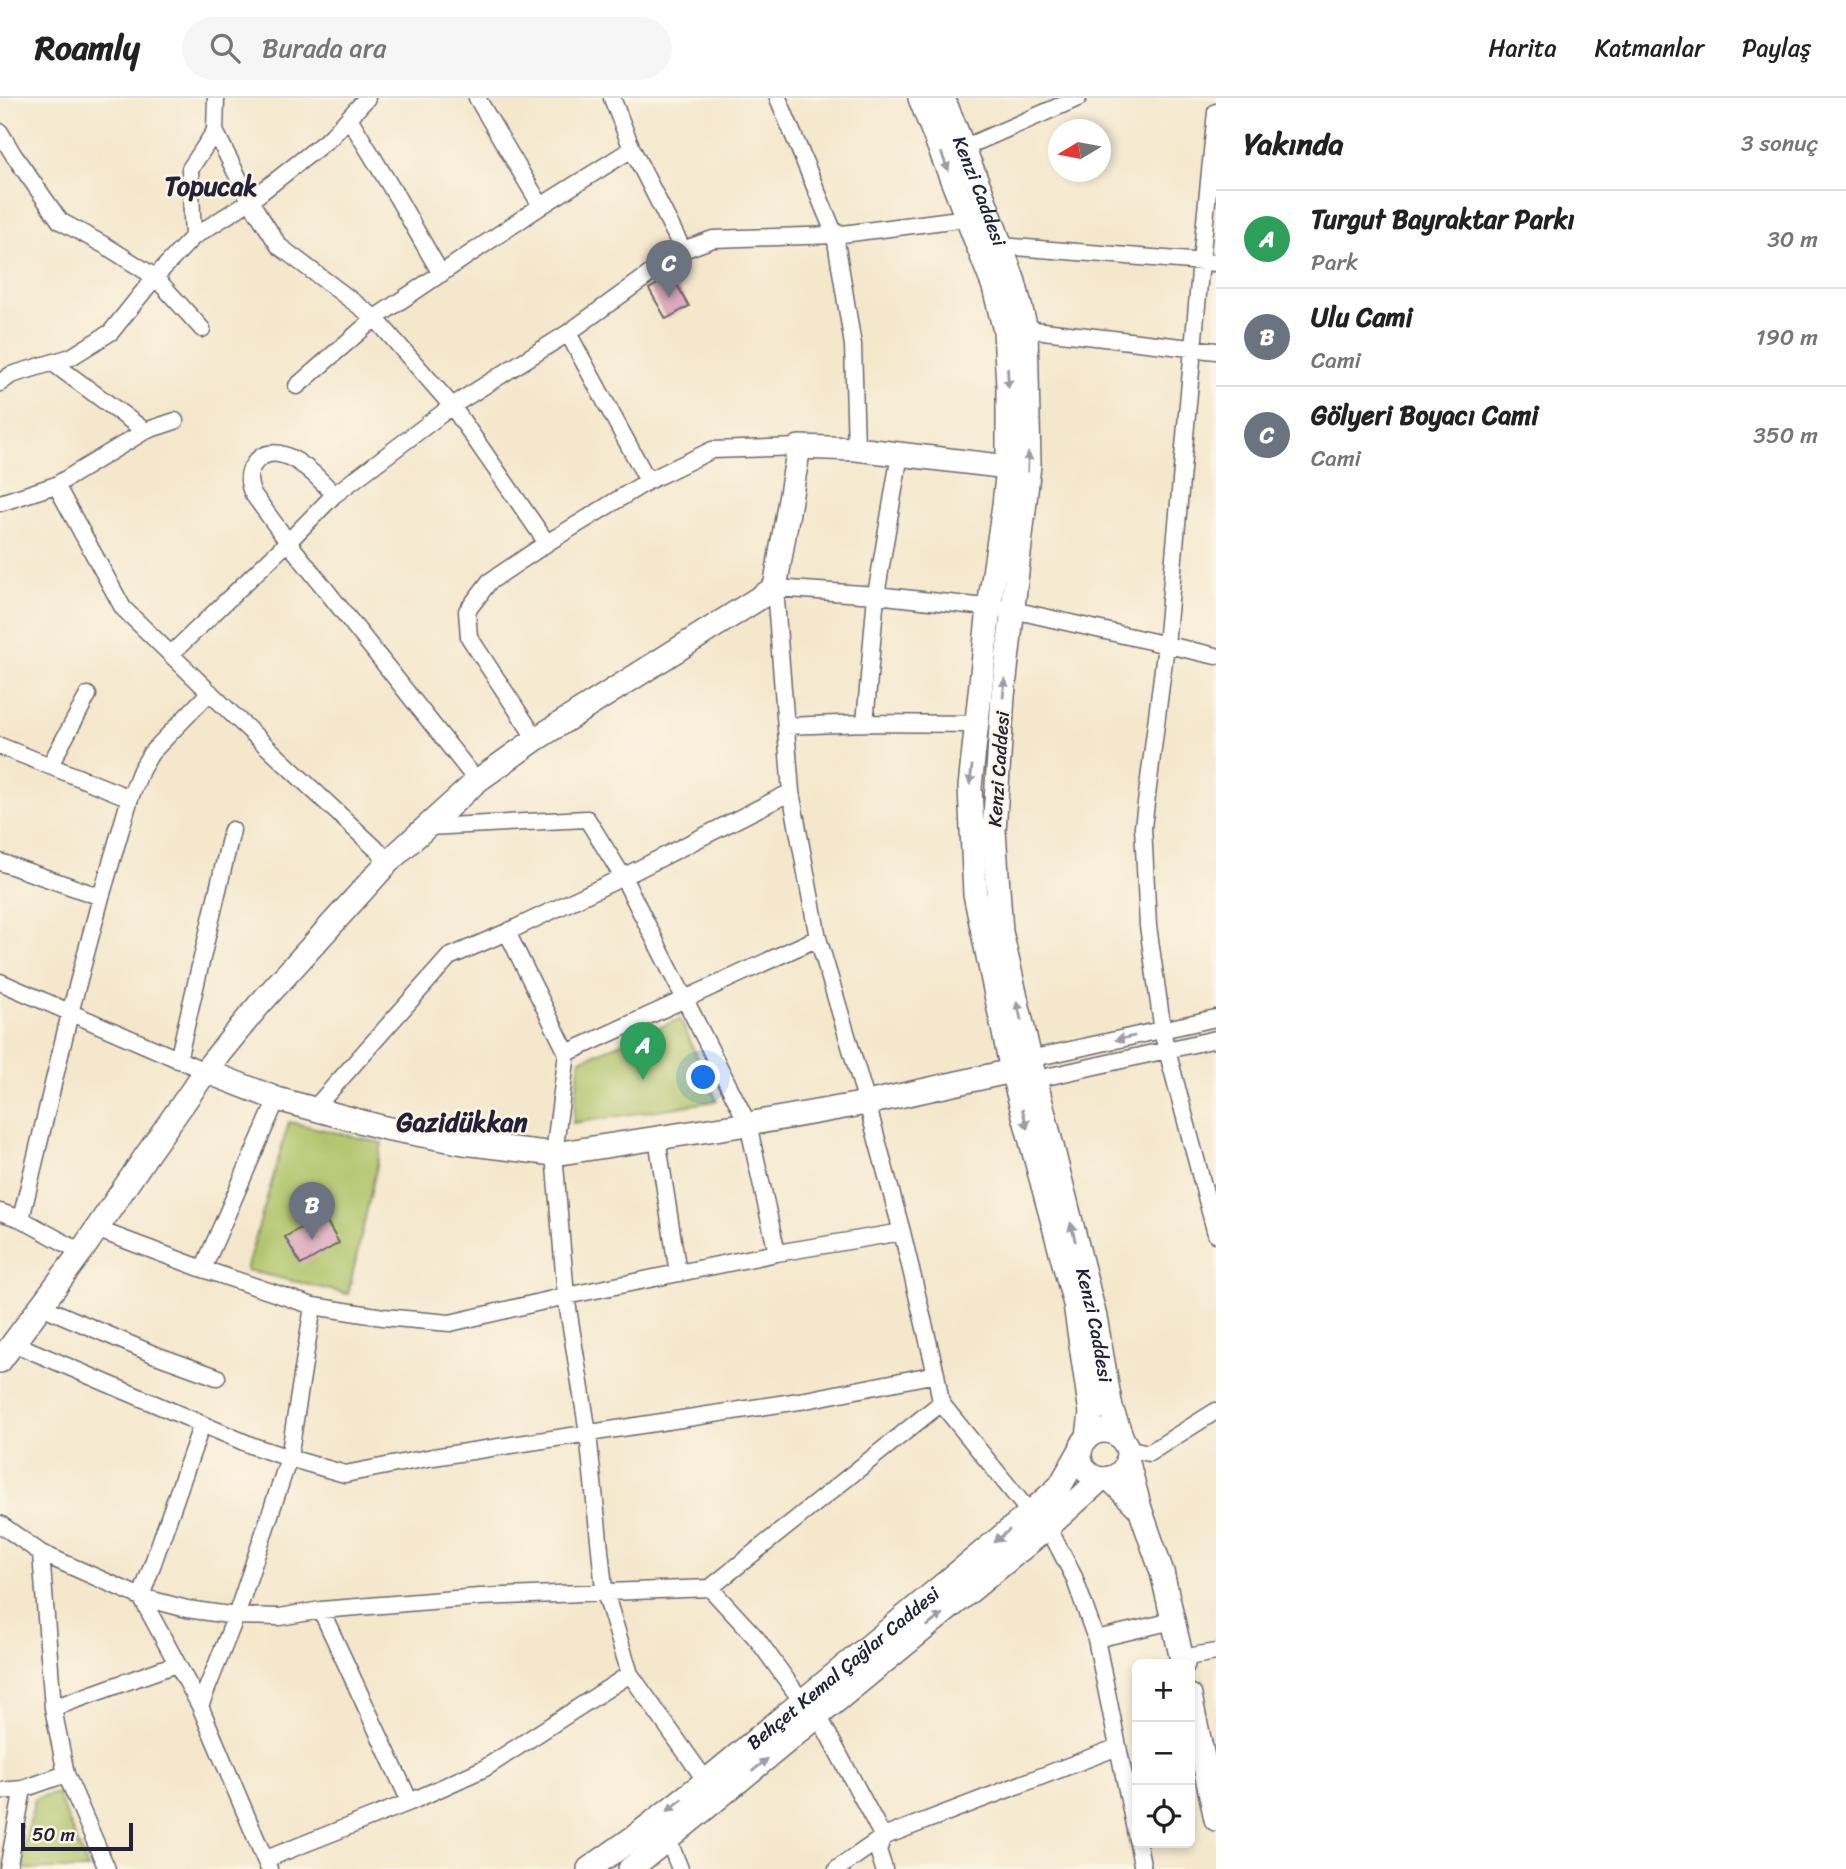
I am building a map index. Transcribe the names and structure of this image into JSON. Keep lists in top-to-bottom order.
{
  "streets": {
    "main road": ["Kenzi Caddesi", "Behçet Kemal Çağlar Caddesi"]
  },
  "crossings": [
    ["Kenzi Caddesi", "Behçet Kemal Çağlar Caddesi"]
  ],
  "districts": ["Topucak", "Gazidükkan"],
  "scale_bar": "50 m",
  "north": "left",
  "page": {
    "header": "Roamly",
    "search": "Burada ara",
    "nav": ["Harita", "Katmanlar", "Paylaş"],
    "heading": ["Yakında", "3 sonuç"],
    "list": [
      {
        "mark": "A",
        "name": "Turgut Bayraktar Parkı",
        "note": "Park",
        "value": "30 m"
      },
      {
        "mark": "B",
        "name": "Ulu Cami",
        "note": "Cami",
        "value": "190 m"
      },
      {
        "mark": "C",
        "name": "Gölyeri Boyacı Cami",
        "note": "Cami",
        "value": "350 m"
      }
    ],
    "pins": ["C", "A", "B"],
    "map_buttons": ["+", "−"],
    "scale": "50 m"
  }
}
